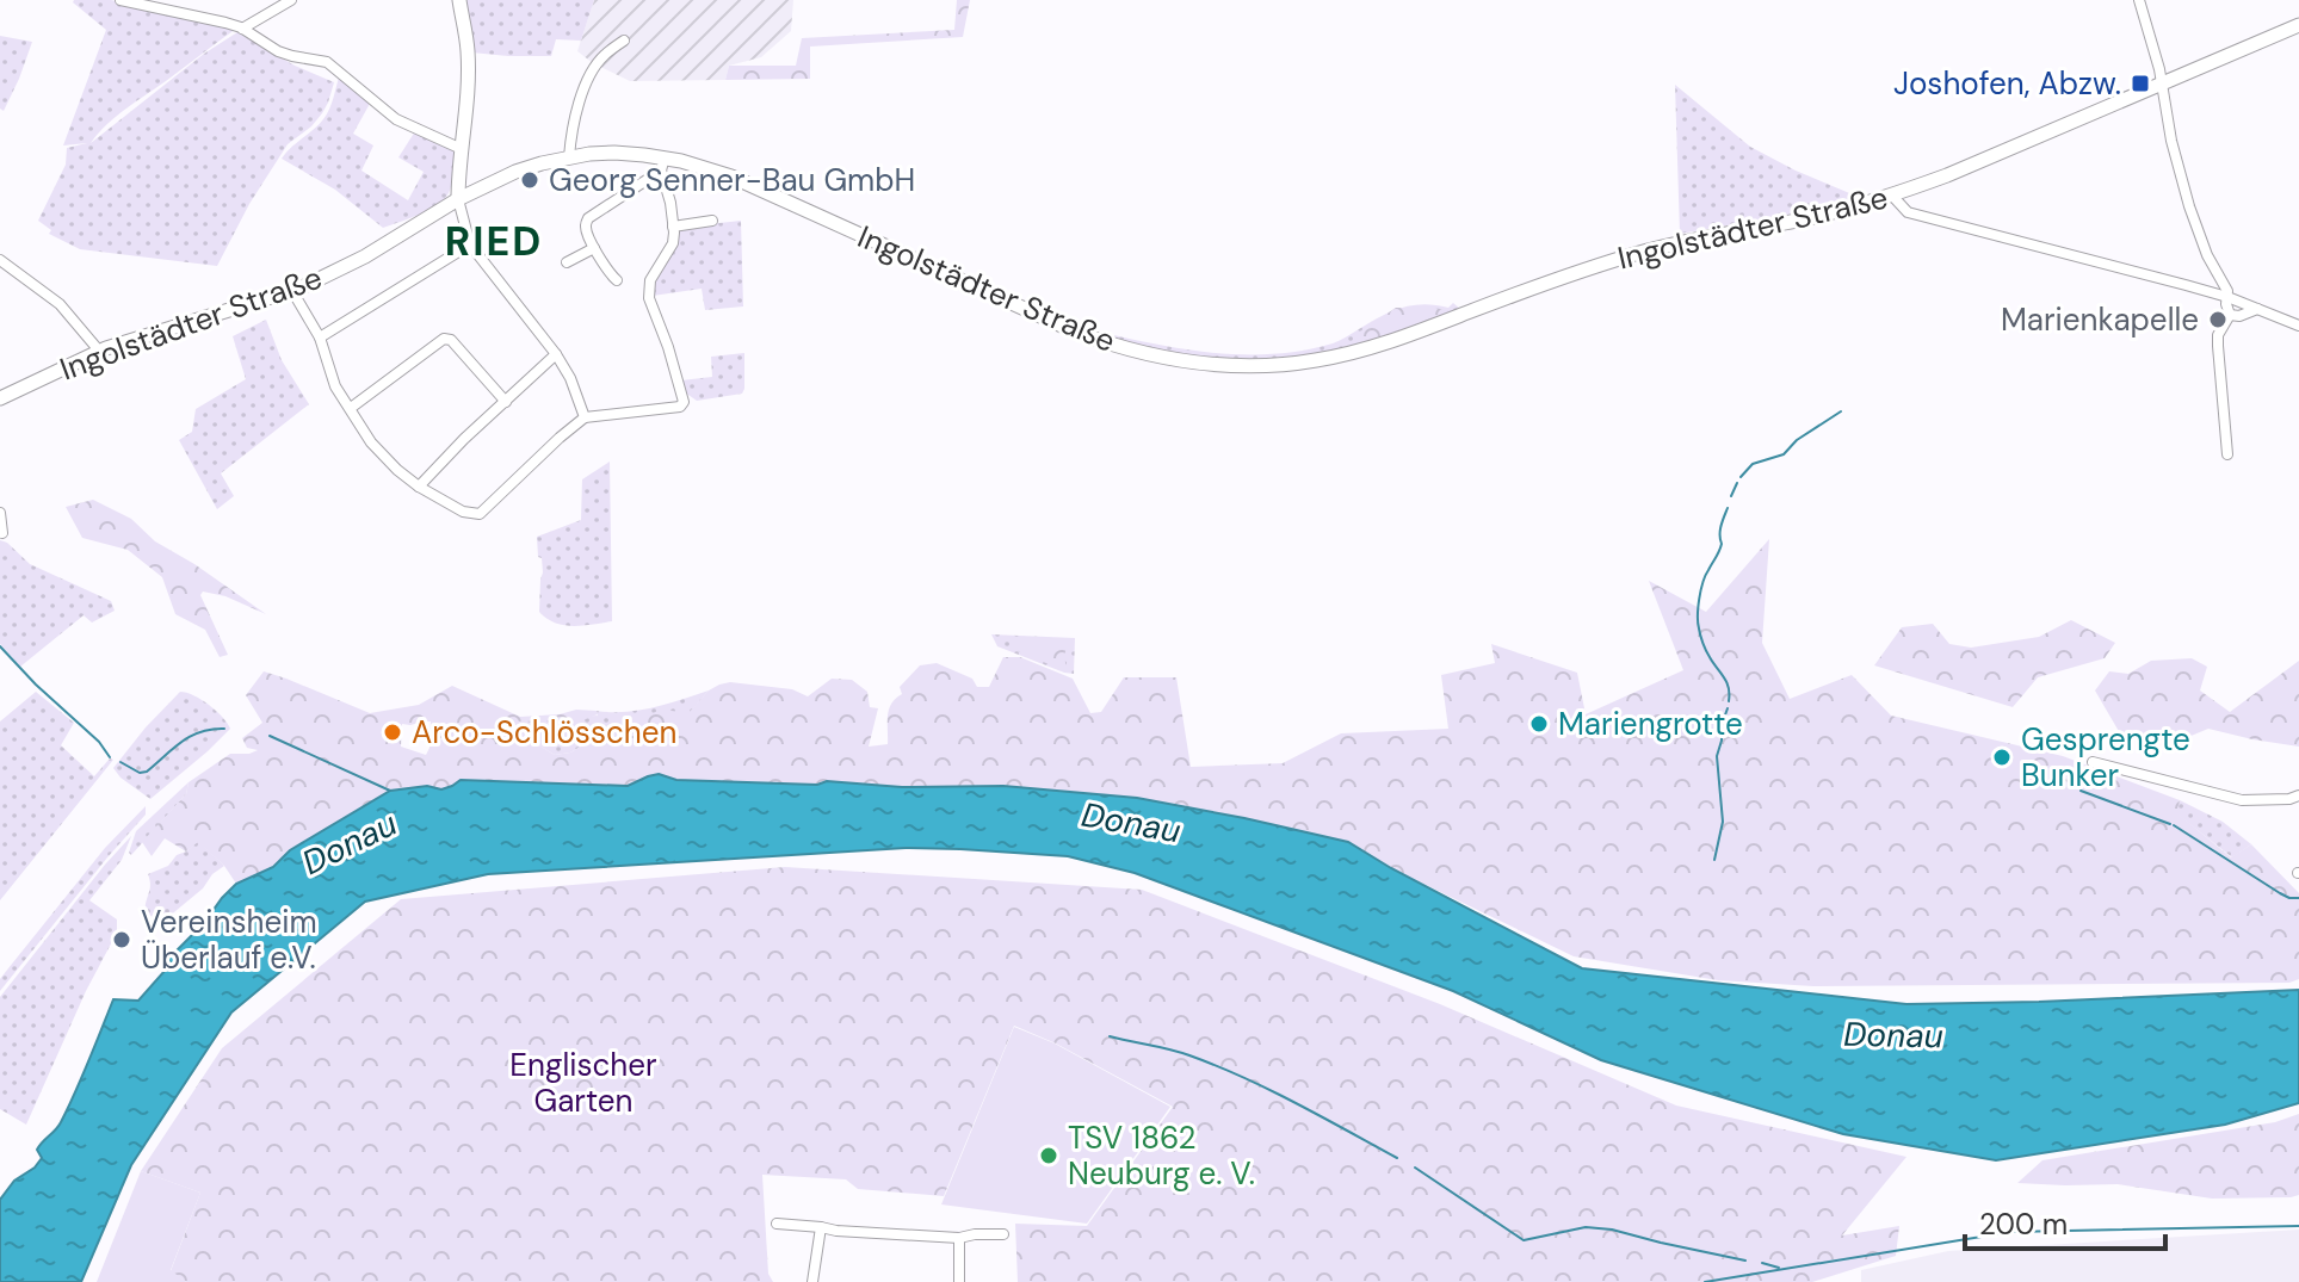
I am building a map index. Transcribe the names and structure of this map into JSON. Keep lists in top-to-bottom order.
{
  "streets": {
    "main road": ["Ingolstädter Straße"]
  },
  "districts": ["RIED"],
  "water": ["Donau"],
  "parks": ["Englischer Garten"],
  "places": {
    "transit": ["Joshofen, Abzw."],
    "other": [
      "Georg Senner-Bau GmbH",
      "Marienkapelle",
      "Mariengrotte",
      "Arco-Schlösschen",
      "Gesprengte Bunker",
      "Vereinsheim Überlauf e.V.",
      "TSV 1862 Neuburg e. V."
    ]
  },
  "scale_bar": "200 m"
}
